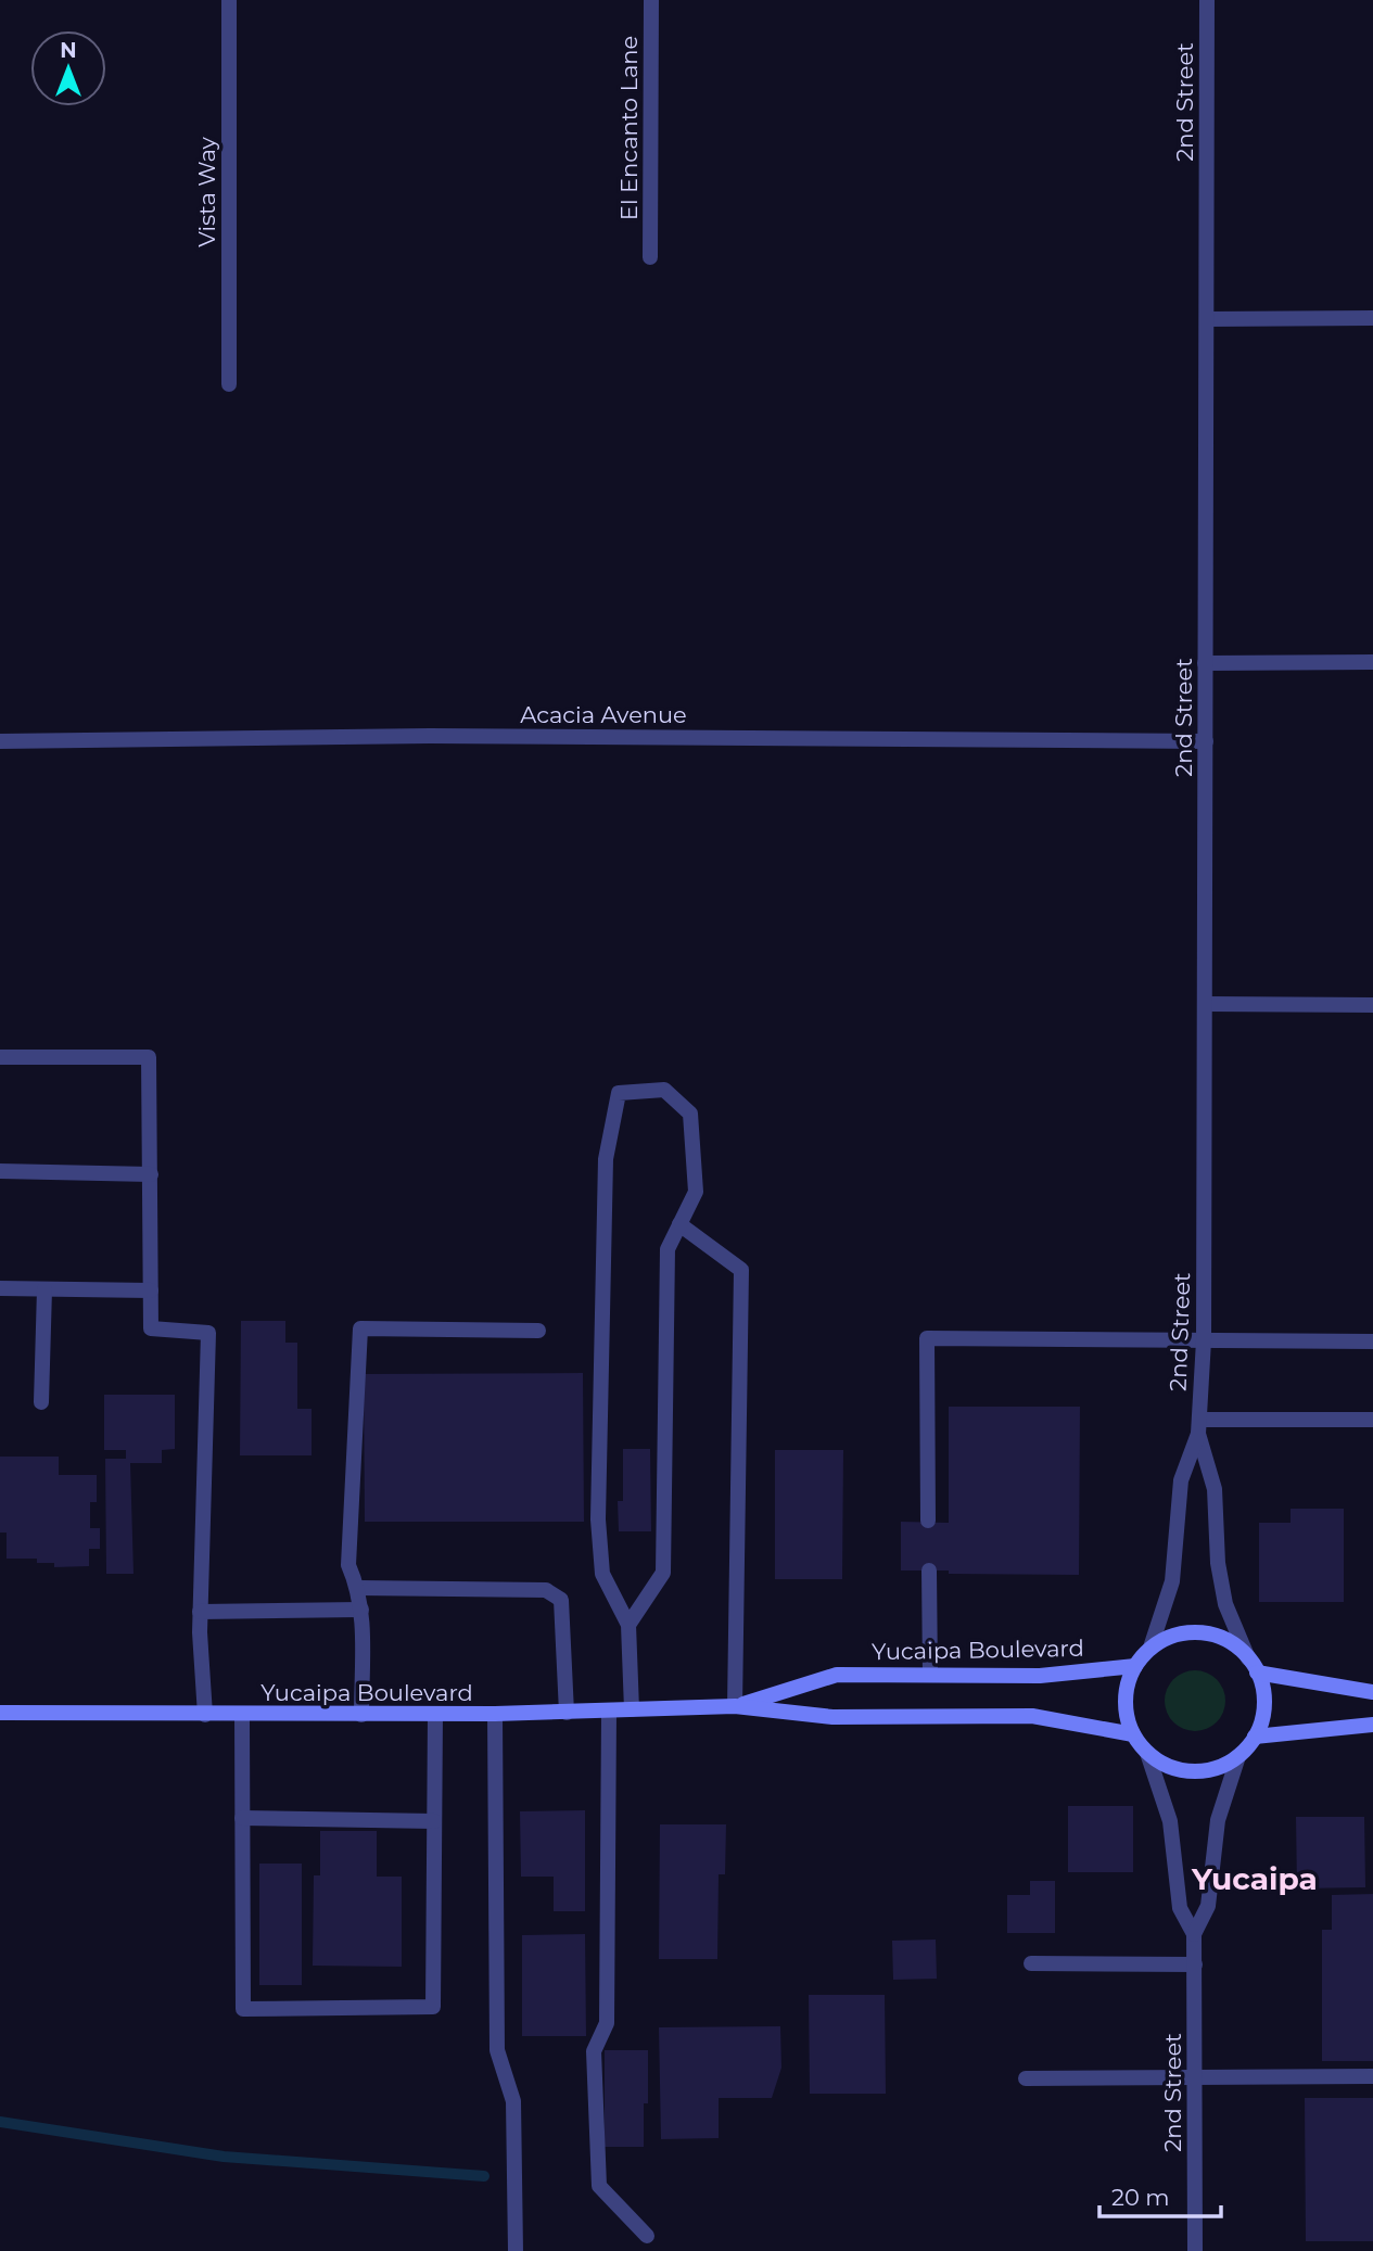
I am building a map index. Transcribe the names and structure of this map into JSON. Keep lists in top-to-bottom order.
{
  "streets": {
    "main road": ["Yucaipa Boulevard"],
    "street": [
      "2nd Street",
      "El Encanto Lane",
      "Vista Way",
      "Acacia Avenue"
    ]
  },
  "crossings": [
    ["2nd Street", "Acacia Avenue"],
    ["2nd Street", "Yucaipa Boulevard"]
  ],
  "districts": ["Yucaipa"],
  "scale_bar": "20 m",
  "north": "top"
}
